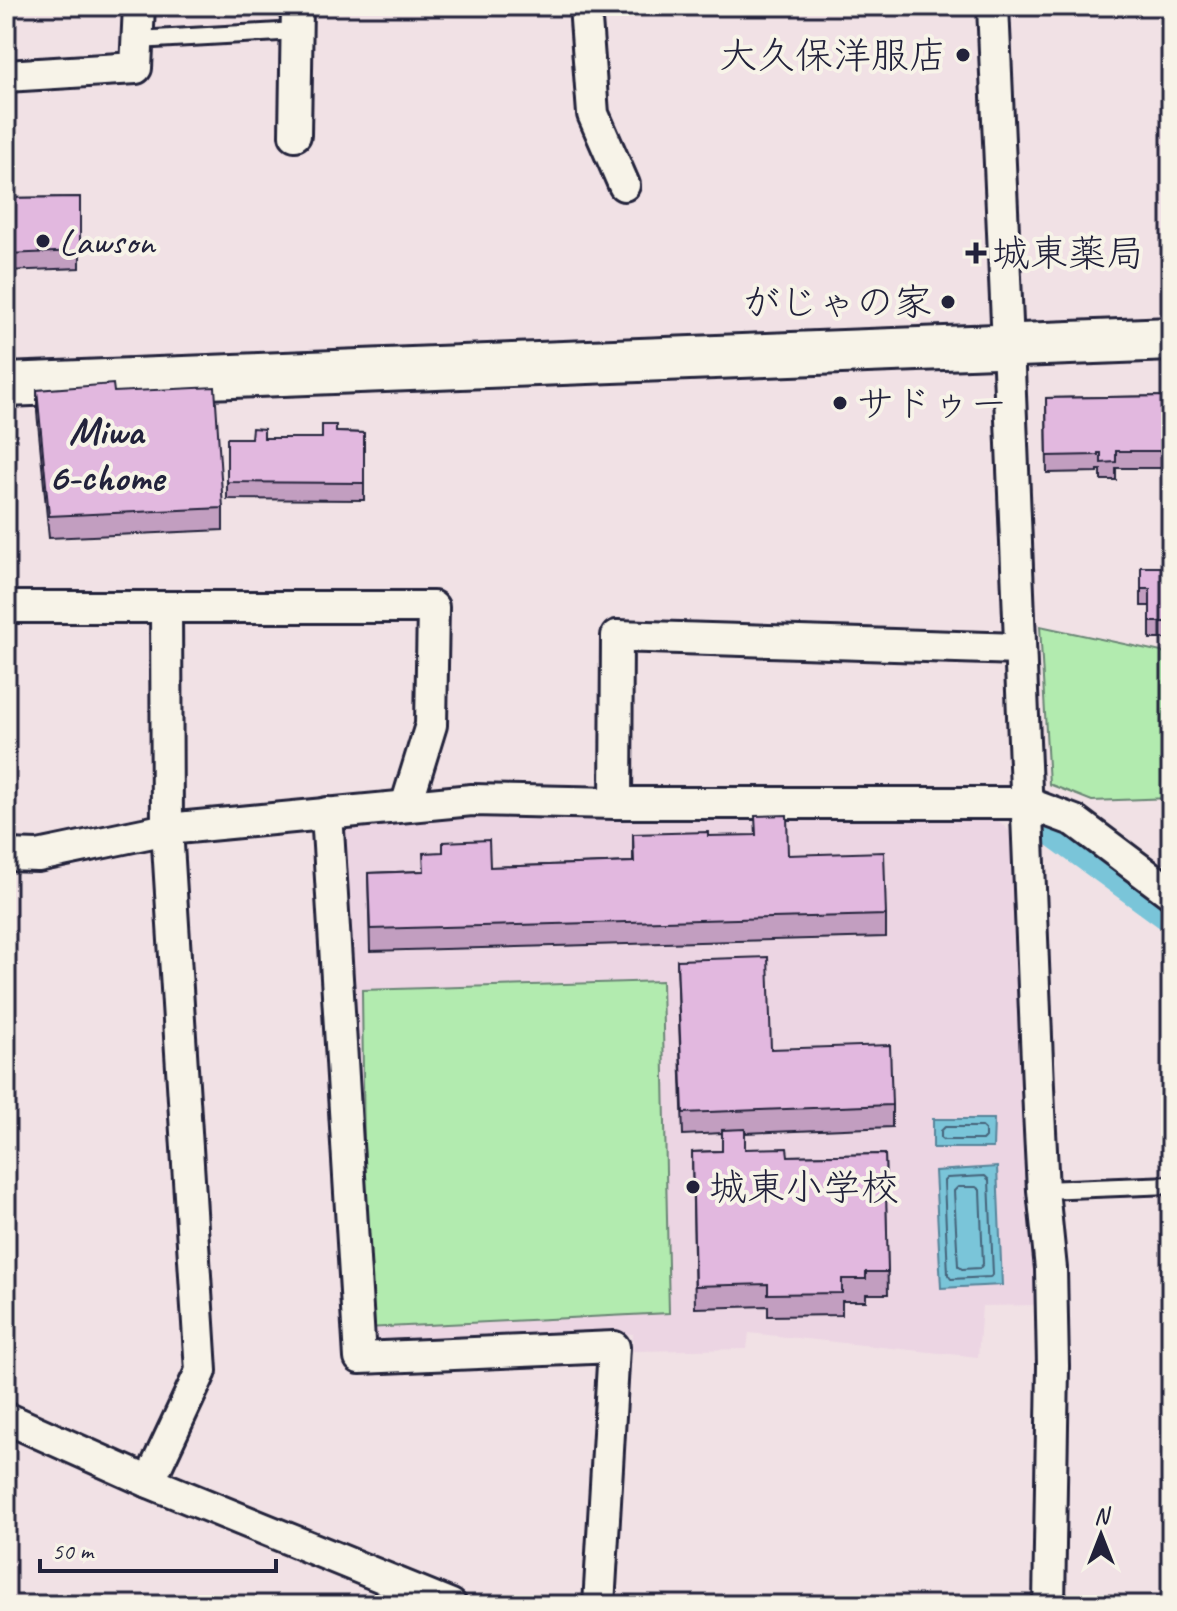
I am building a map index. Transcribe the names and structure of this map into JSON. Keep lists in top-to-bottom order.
{
  "districts": ["Miwa 6-chome"],
  "places": {
    "other": [
      "大久保洋服店",
      "Lawson",
      "がじゃの家",
      "サドゥー",
      "城東小学校"
    ],
    "health": ["城東薬局"]
  },
  "scale_bar": "50 m",
  "north": "top"
}
